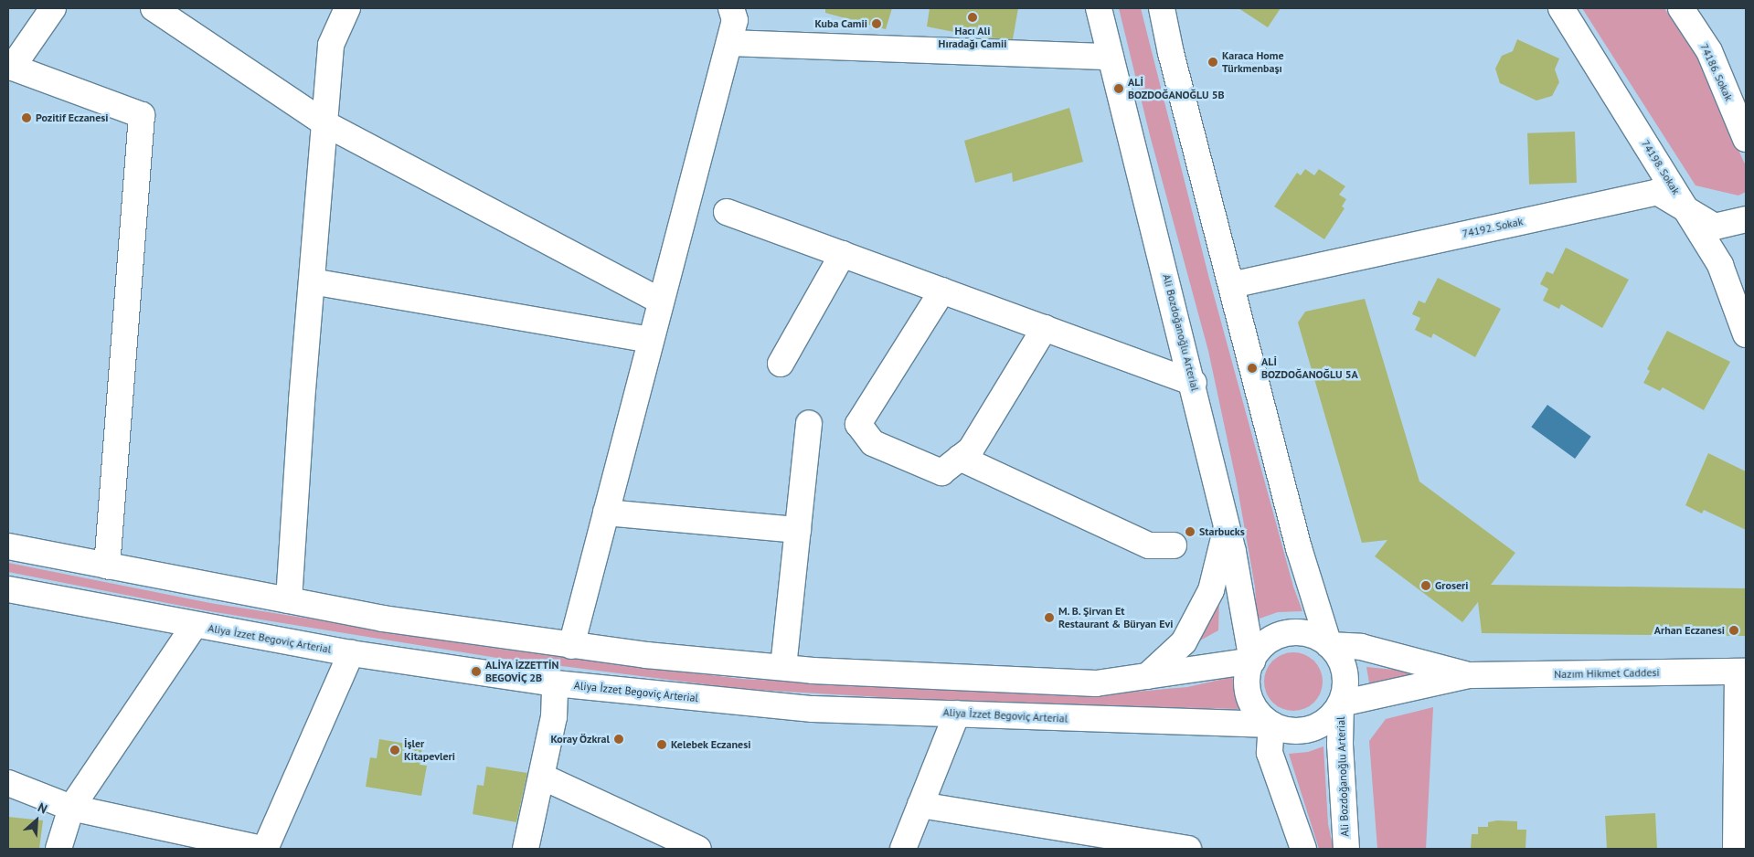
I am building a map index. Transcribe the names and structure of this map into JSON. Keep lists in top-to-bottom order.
{
  "streets": {
    "street": [
      "74186. Sokak",
      "74198. Sokak",
      "74192. Sokak",
      "Ali Bozdoğanoğlu Arterial",
      "Aliya İzzet Begoviç Arterial",
      "Nazım Hikmet Caddesi"
    ]
  },
  "crossings": [
    ["74198. Sokak", "74192. Sokak"],
    ["Ali Bozdoğanoğlu Arterial", "Aliya İzzet Begoviç Arterial"]
  ],
  "places": [
    "Hacı Ali Hıradağı Camii",
    "Kuba Camii",
    "Karaca Home Türkmenbaşı",
    "ALİ BOZDOĞANOĞLU 5B",
    "Pozitif Eczanesi",
    "ALİ BOZDOĞANOĞLU 5A",
    "Starbucks",
    "Groseri",
    "M. B. Şirvan Et Restaurant & Büryan Evi",
    "Arhan Eczanesi",
    "ALİYA İZZETTİN BEGOVİÇ 2B",
    "Koray Özkral",
    "Kelebek Eczanesi",
    "İşler Kitapevleri"
  ],
  "north": "top right"
}
